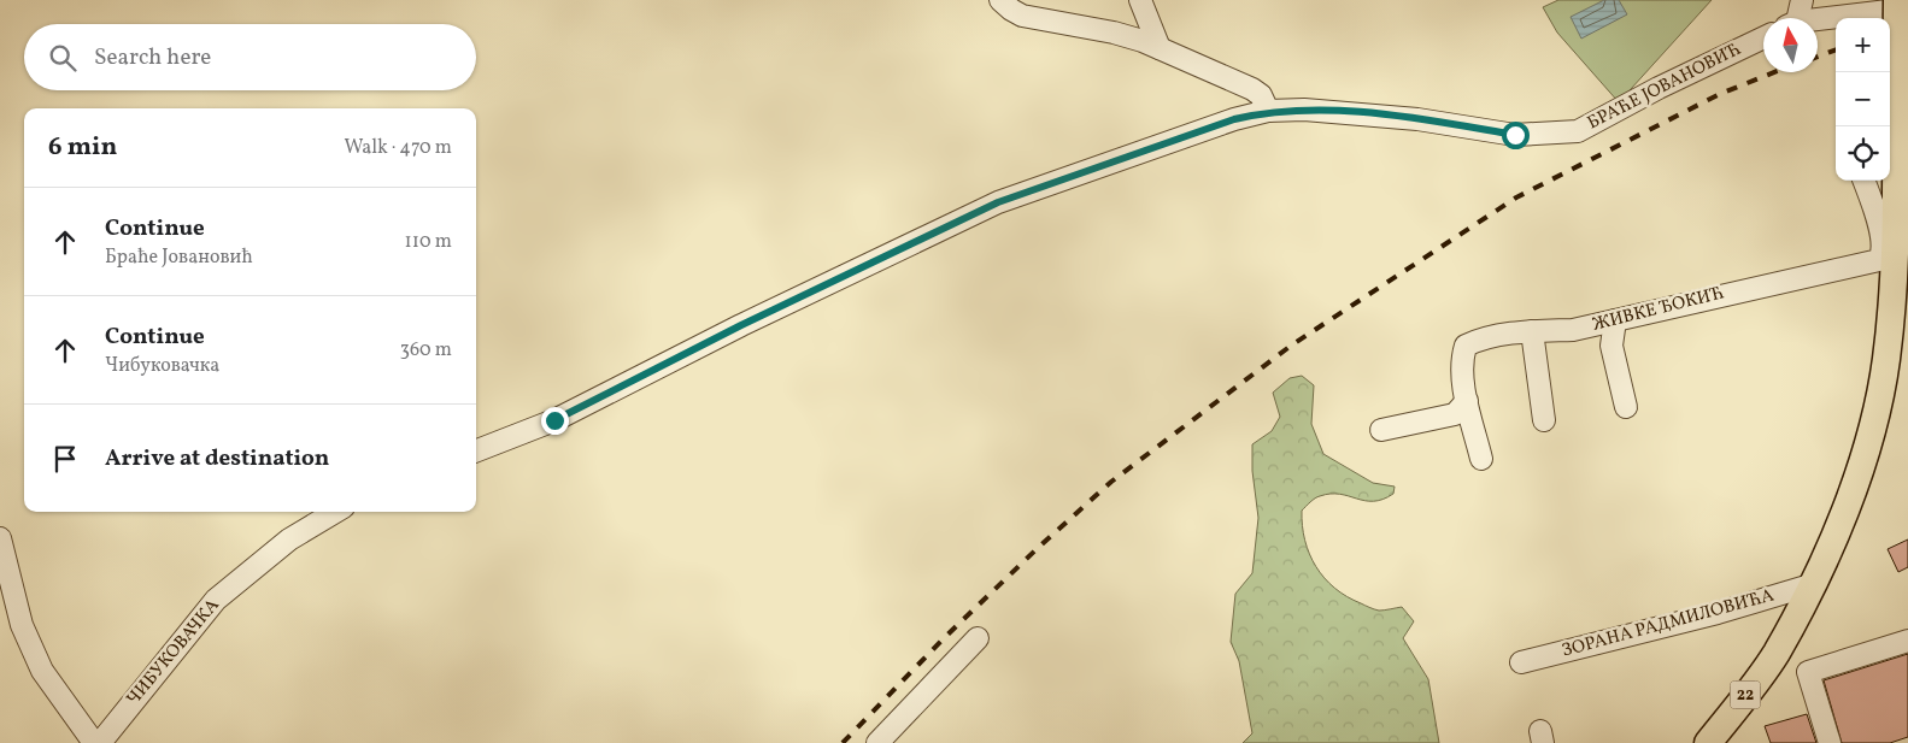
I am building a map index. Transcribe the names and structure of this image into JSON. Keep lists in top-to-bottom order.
{
  "streets": {
    "main road": ["22"],
    "street": [
      "БРАЋЕ ЈОВАНОВИЋ",
      "ЖИВКЕ ЂОКИЋ",
      "ЗОРАНА РАДМИЛОВИЋА",
      "ЧИБУКОВАЧКА"
    ]
  },
  "crossings": [
    ["ЗОРАНА РАДМИЛОВИЋА", "22"]
  ],
  "north": "top",
  "page": {
    "map_buttons": ["+", "−"],
    "search": "Search here",
    "heading": ["6 min", "Walk · 470 m"],
    "list": [
      ["Continue", "Браће Јовановић", "110 m"],
      ["Continue", "Чибуковачка", "360 m"],
      "Arrive at destination"
    ]
  }
}
